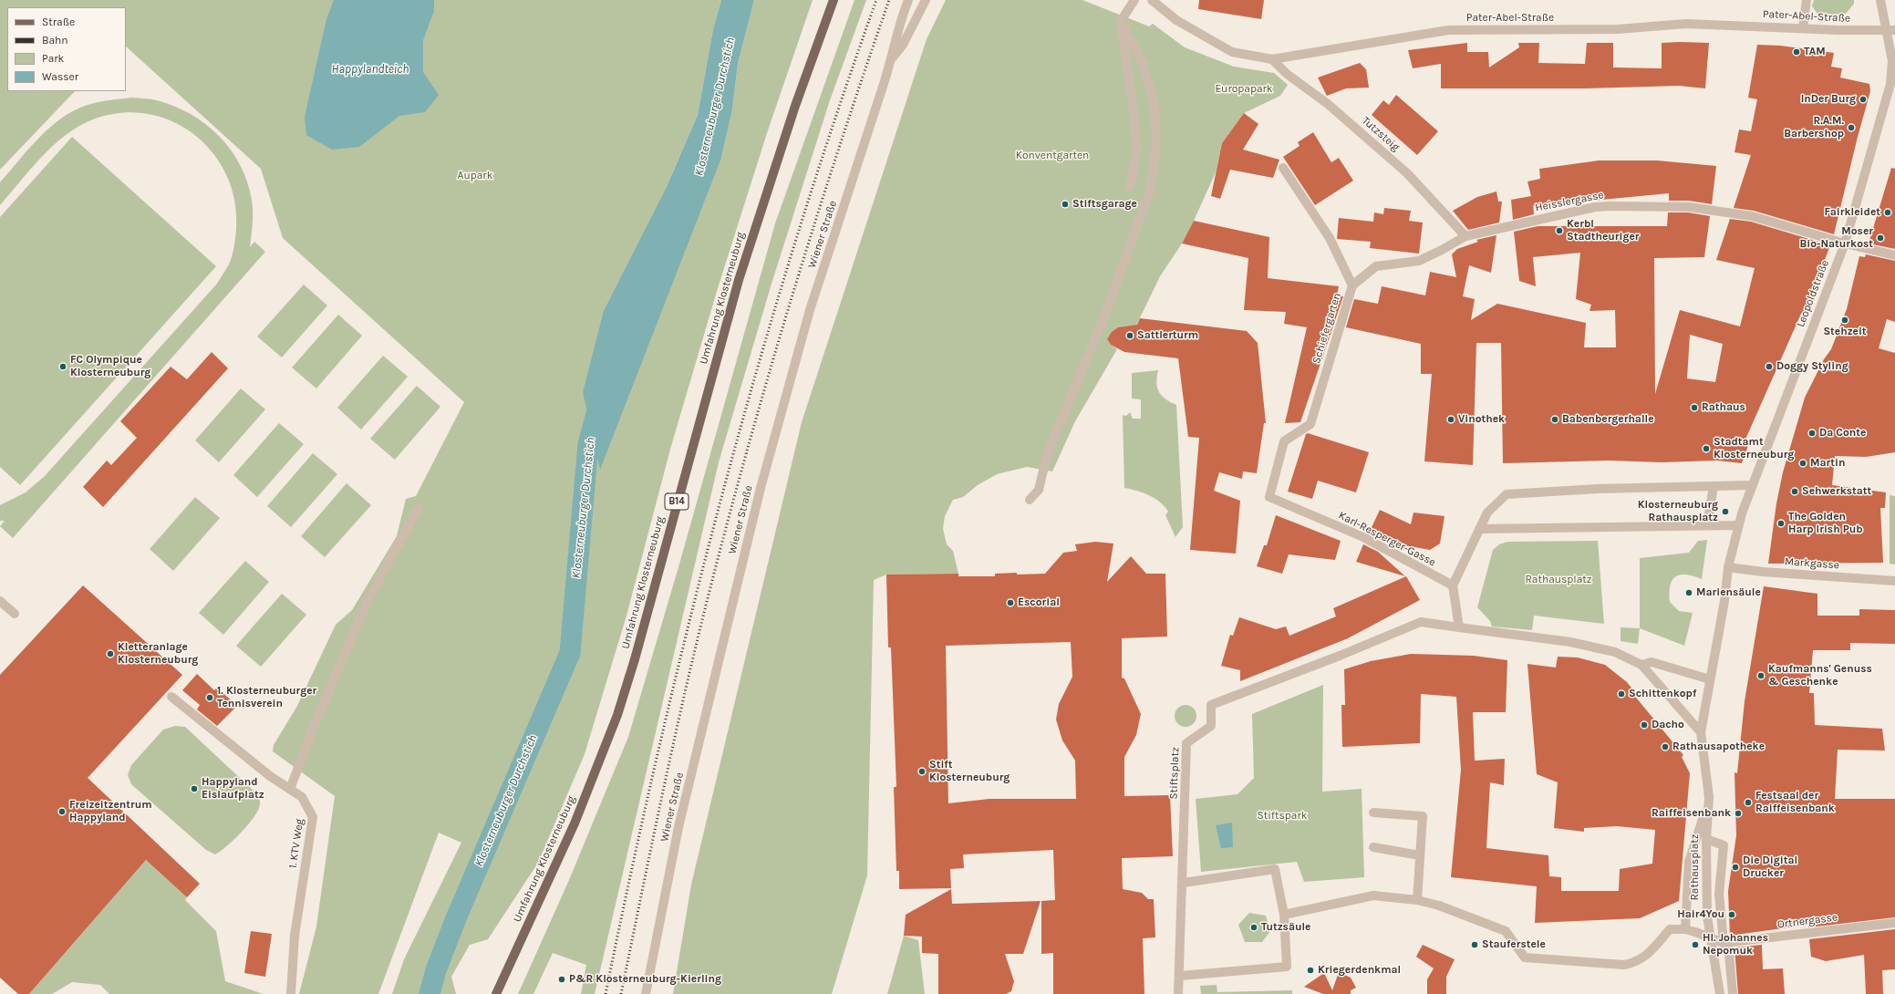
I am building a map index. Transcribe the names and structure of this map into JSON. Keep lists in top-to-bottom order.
{
  "streets": {
    "main road": ["Umfahrung Klosterneuburg", "B14"],
    "street": [
      "Pater-Abel-Straße",
      "Tutzsteig",
      "Heisslergasse",
      "Wiener Straße",
      "Leopoldstraße",
      "Schiefergarten",
      "Karl-Resperger-Gasse",
      "Markgasse",
      "Stiftsplatz",
      "1. KTV Weg",
      "Rathausplatz",
      "Ortnergasse"
    ]
  },
  "crossings": [
    ["Pater-Abel-Straße", "Tutzsteig"],
    ["Pater-Abel-Straße", "Leopoldstraße"],
    ["Tutzsteig", "Heisslergasse"],
    ["Heisslergasse", "Leopoldstraße"],
    ["Heisslergasse", "Schiefergarten"],
    ["Leopoldstraße", "Rathausplatz"],
    ["Schiefergarten", "Karl-Resperger-Gasse"],
    ["Markgasse", "Rathausplatz"]
  ],
  "water": ["Happylandteich", "Klosterneuburger Durchstich"],
  "parks": [
    "Europapark",
    "Konventgarten",
    "Aupark",
    "Rathausplatz",
    "Stiftspark"
  ],
  "places": [
    "TAM",
    "InDer Burg",
    "R.A.M. Barbershop",
    "Stiftsgarage",
    "Fairkleidet",
    "Kerbl Stadtheuriger",
    "Moser Bio-Naturkost",
    "Stehzeit",
    "Sattlerturm",
    "FC Olympique Klosterneuburg",
    "Doggy Styling",
    "Rathaus",
    "Vinothek",
    "Babenbergerhalle",
    "Da Conte",
    "Stadtamt Klosterneuburg",
    "Martin",
    "Sehwerkstatt",
    "Klosterneuburg Rathausplatz",
    "The Golden Harp Irish Pub",
    "Mariensäule",
    "Escorial",
    "Kletteranlage Klosterneuburg",
    "Kaufmanns' Genuss & Geschenke",
    "Schittenkopf",
    "1. Klosterneuburger Tennisverein",
    "Dacho",
    "Rathausapotheke",
    "Stift Klosterneuburg",
    "Happyland Eislaufplatz",
    "Festsaal der Raiffeisenbank",
    "Freizeitzentrum Happyland",
    "Raiffeisenbank",
    "Die Digital Drucker",
    "Hair4You",
    "Tutzsäule",
    "Stauferstele",
    "Hl. Johannes Nepomuk",
    "Kriegerdenkmal",
    "P&R Klosterneuburg-Kierling"
  ],
  "legend": [
    "Straße",
    "Bahn",
    "Park",
    "Wasser"
  ]
}
